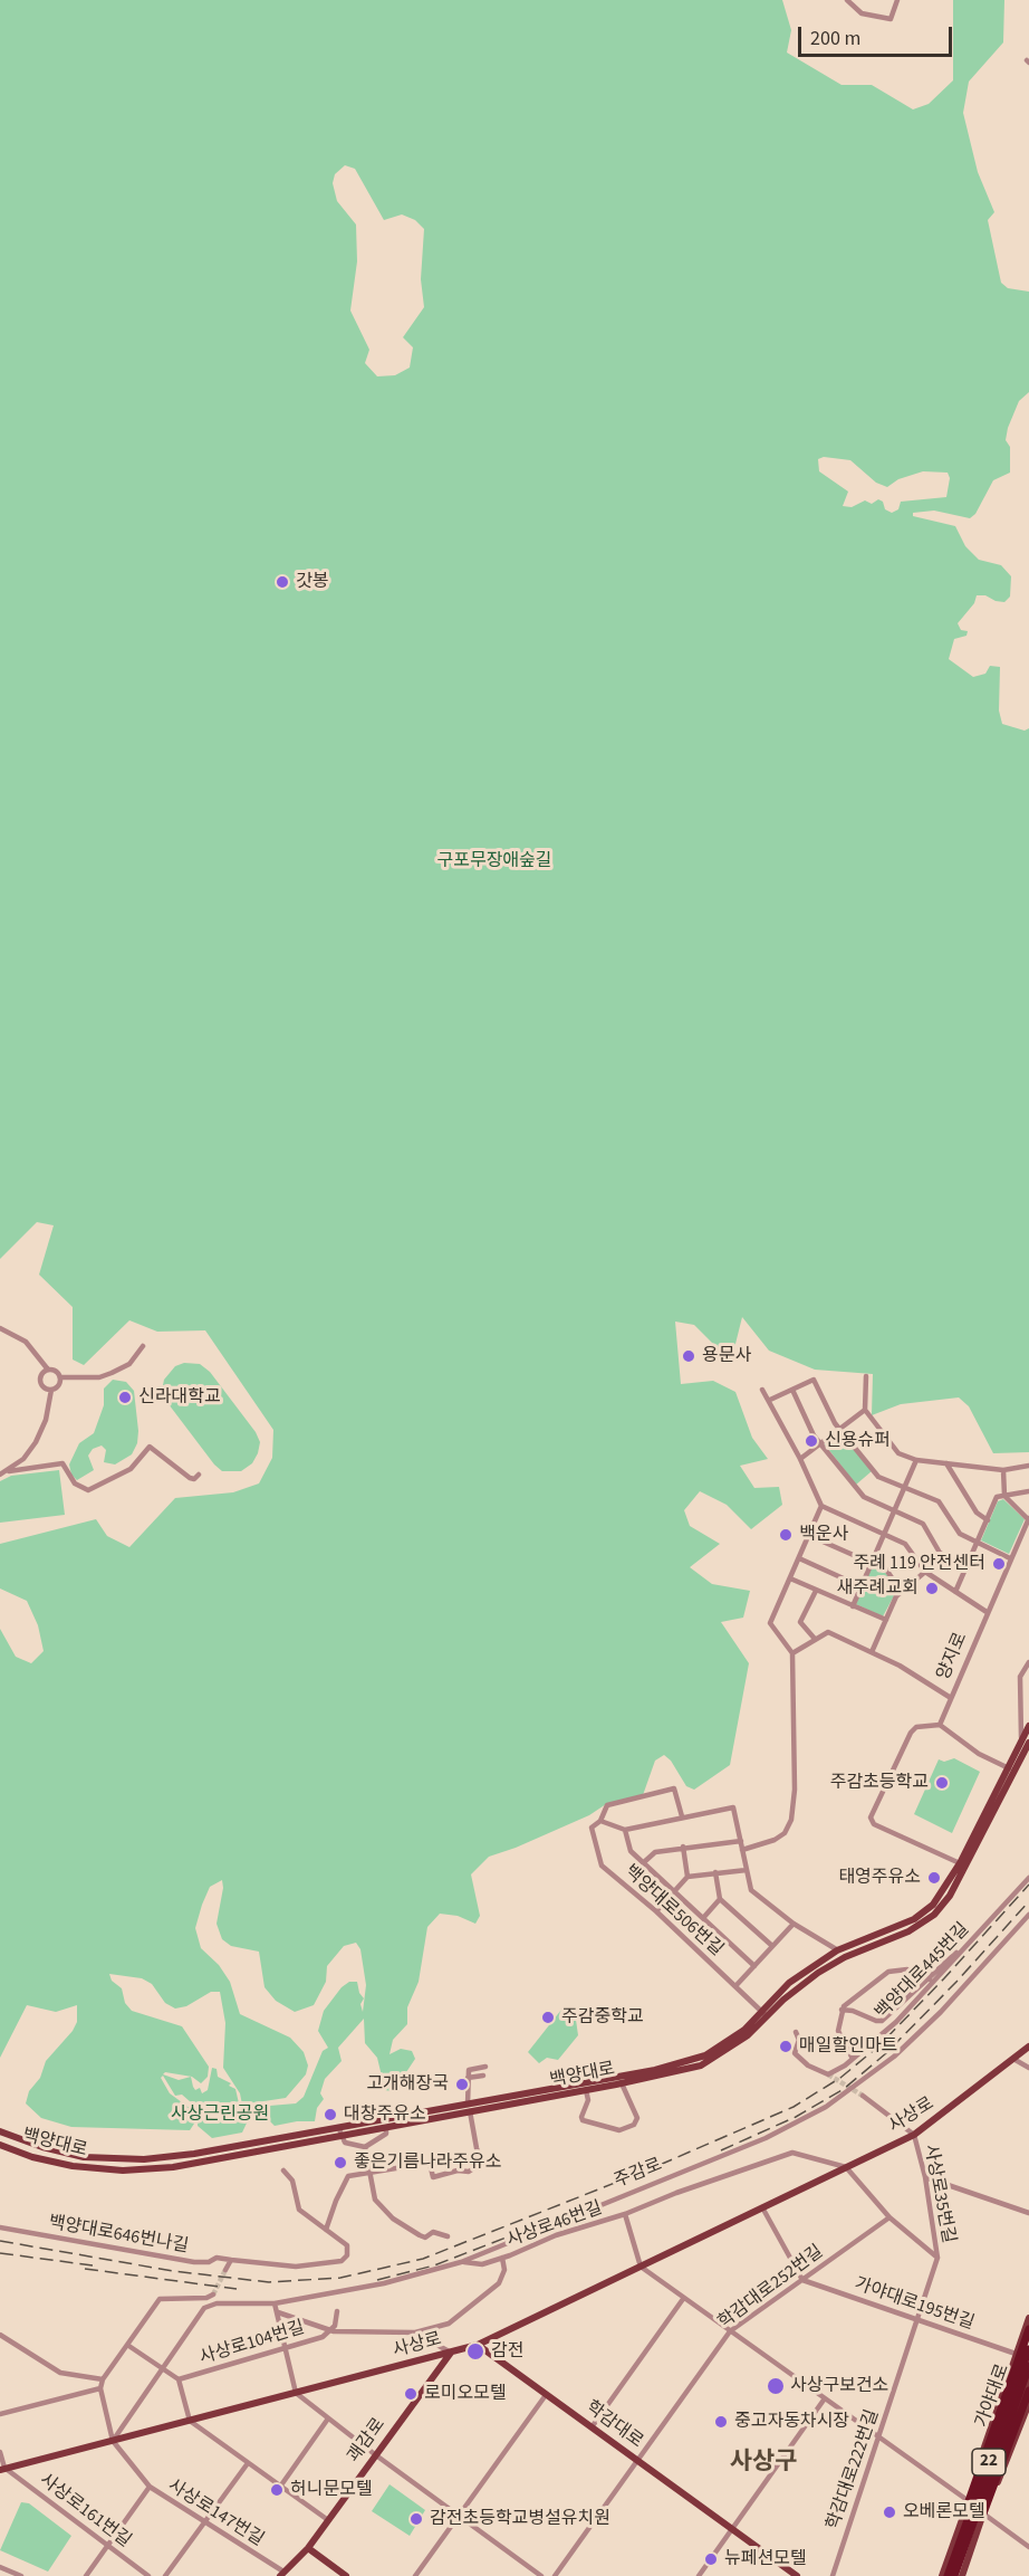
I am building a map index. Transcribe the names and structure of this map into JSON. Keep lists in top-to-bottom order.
{
  "streets": {
    "highway": ["22"],
    "main road": [
      "백양대로",
      "사상로",
      "가야대로",
      "학감대로",
      "괘감로"
    ],
    "street": [
      "양지로",
      "백양대로506번길",
      "백양대로445번길",
      "주감로",
      "사상로35번길",
      "사상로46번길",
      "백양대로646번나길",
      "학감대로252번길",
      "가야대로195번길",
      "사상로104번길",
      "학감대로222번길",
      "사상로161번길",
      "사상로147번길"
    ]
  },
  "crossings": [
    ["백양대로506번길", "백양대로"],
    ["사상로", "사상로35번길"],
    ["사상로", "사상로46번길"],
    ["사상로", "사상로104번길"],
    ["사상로", "학감대로"],
    ["사상로", "괘감로"],
    ["사상로", "사상로161번길"],
    ["사상로", "사상로147번길"],
    ["주감로", "사상로46번길"],
    ["주감로", "사상로104번길"],
    ["사상로35번길", "학감대로222번길"],
    ["학감대로252번길", "가야대로195번길"],
    ["학감대로252번길", "학감대로"],
    ["가야대로195번길", "학감대로222번길"],
    ["사상로104번길", "괘감로"],
    ["괘감로", "사상로147번길"]
  ],
  "districts": ["사상구"],
  "parks": ["구포무장애숲길", "사상근린공원"],
  "places": [
    "갓봉",
    "용문사",
    "신라대학교",
    "신용슈퍼",
    "백운사",
    "주례 119 안전센터",
    "새주례교회",
    "주감초등학교",
    "태영주유소",
    "주감중학교",
    "매일할인마트",
    "고개해장국",
    "대창주유소",
    "좋은기름나라주유소",
    "감전",
    "사상구보건소",
    "로미오모텔",
    "중고자동차시장",
    "허니문모텔",
    "오베론모텔",
    "감전초등학교병설유치원",
    "뉴페션모텔"
  ],
  "scale_bar": "200 m"
}
